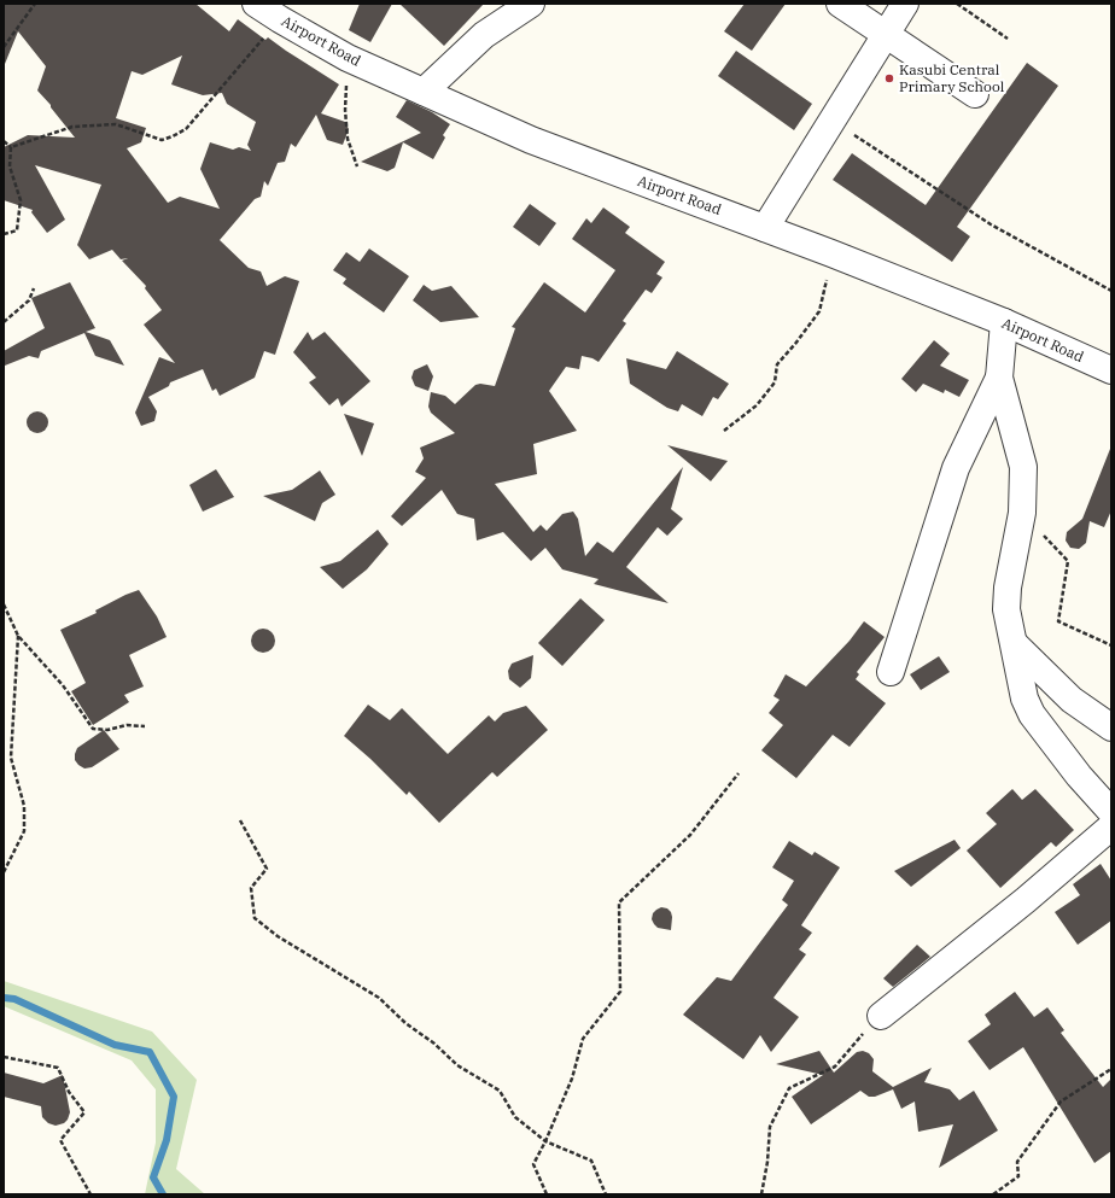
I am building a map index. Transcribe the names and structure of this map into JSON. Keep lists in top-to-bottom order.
{
  "streets": {
    "street": ["Airport Road"]
  },
  "places": ["Kasubi Central Primary School"]
}
